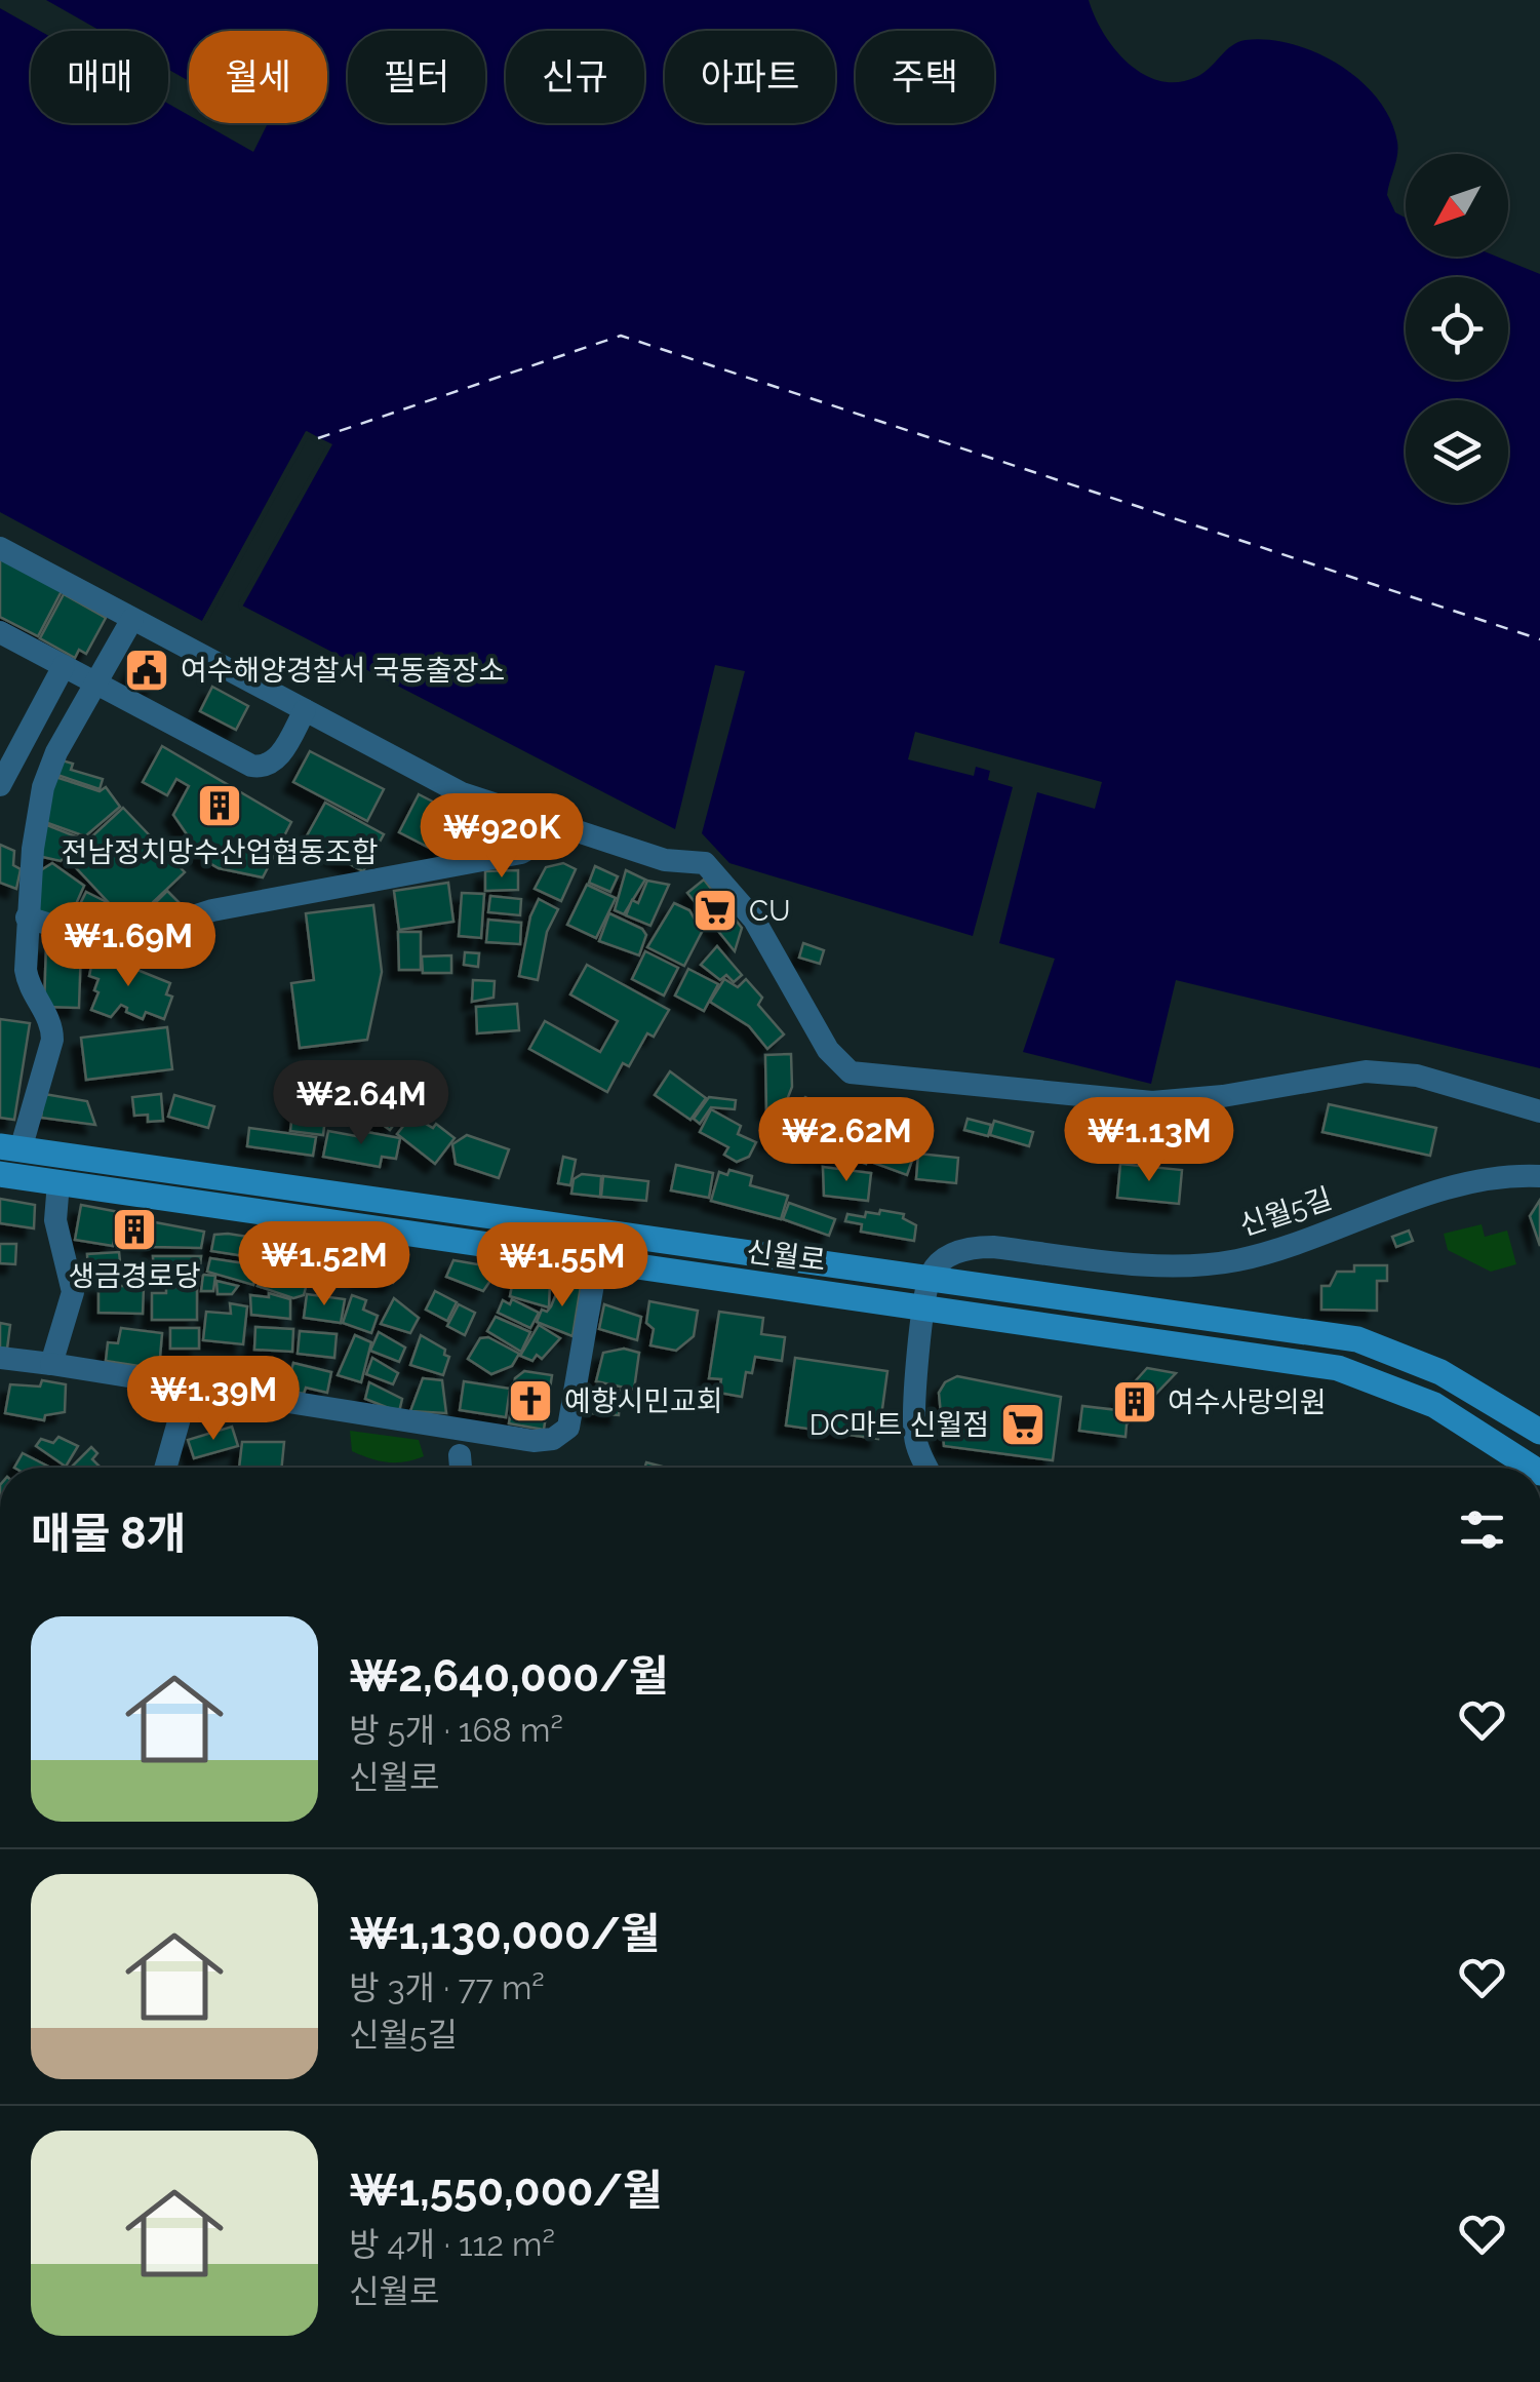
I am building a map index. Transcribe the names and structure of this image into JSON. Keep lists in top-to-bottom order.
{
  "streets": {
    "street": ["신월5길", "신월로"]
  },
  "crossings": [
    ["신월5길", "신월로"]
  ],
  "places": {
    "public building": ["여수해양경찰서 국동출장소"],
    "building": ["전남정치망수산업협동조합", "생금경로당", "여수사랑의원"],
    "supermarket": ["CU", "DC마트 신월점"],
    "church": ["예향시민교회"]
  },
  "north": "bottom left",
  "page": {
    "chip": [
      "매매",
      "월세",
      "필터",
      "신규",
      "아파트",
      "주택"
    ],
    "price": [
      "₩920K",
      "₩1.69M",
      "₩2.64M",
      "₩2.62M",
      "₩1.13M",
      "₩1.52M",
      "₩1.55M",
      "₩1.39M"
    ],
    "heading": "매물 8개",
    "list": [
      {
        "name": "₩2,640,000/월",
        "note": "방 5개 · 168 m² · 신월로"
      },
      {
        "name": "₩1,130,000/월",
        "note": "방 3개 · 77 m² · 신월5길"
      },
      {
        "name": "₩1,550,000/월",
        "note": "방 4개 · 112 m² · 신월로"
      }
    ]
  }
}
